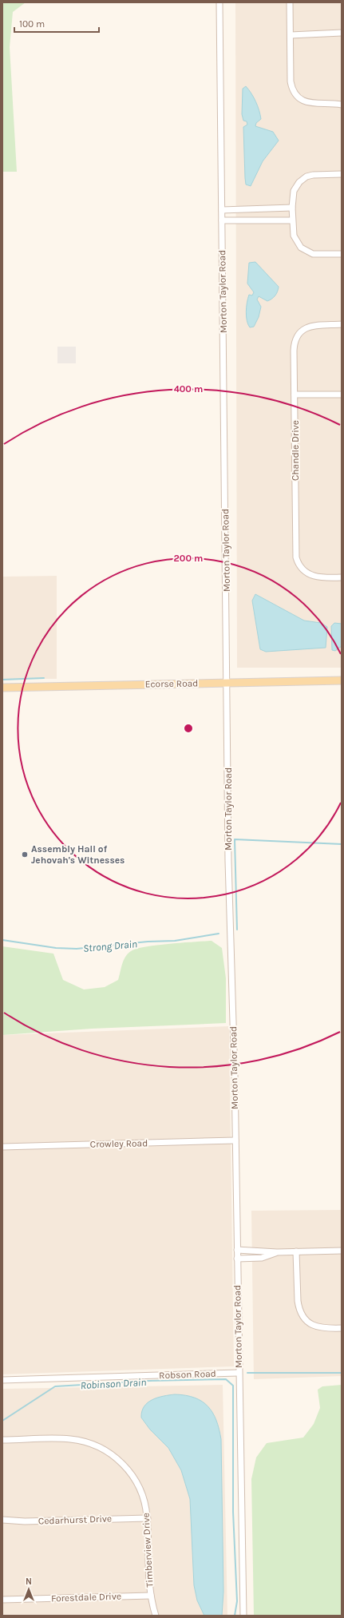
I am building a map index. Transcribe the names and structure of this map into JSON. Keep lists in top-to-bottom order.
{
  "streets": {
    "main road": ["Ecorse Road"],
    "street": [
      "Morton Taylor Road",
      "Chandle Drive",
      "Crowley Road",
      "Robson Road",
      "Cedarhurst Drive",
      "Timberview Drive",
      "Forestdale Drive"
    ]
  },
  "crossings": [
    ["Morton Taylor Road", "Ecorse Road"],
    ["Morton Taylor Road", "Crowley Road"],
    ["Morton Taylor Road", "Robson Road"],
    ["Cedarhurst Drive", "Timberview Drive"],
    ["Timberview Drive", "Forestdale Drive"]
  ],
  "water": ["Strong Drain", "Robinson Drain"],
  "places": ["Assembly Hall of Jehovah's Witnesses"],
  "scale_bar": "100 m",
  "north": "top",
  "rings": ["400 m", "200 m"]
}
